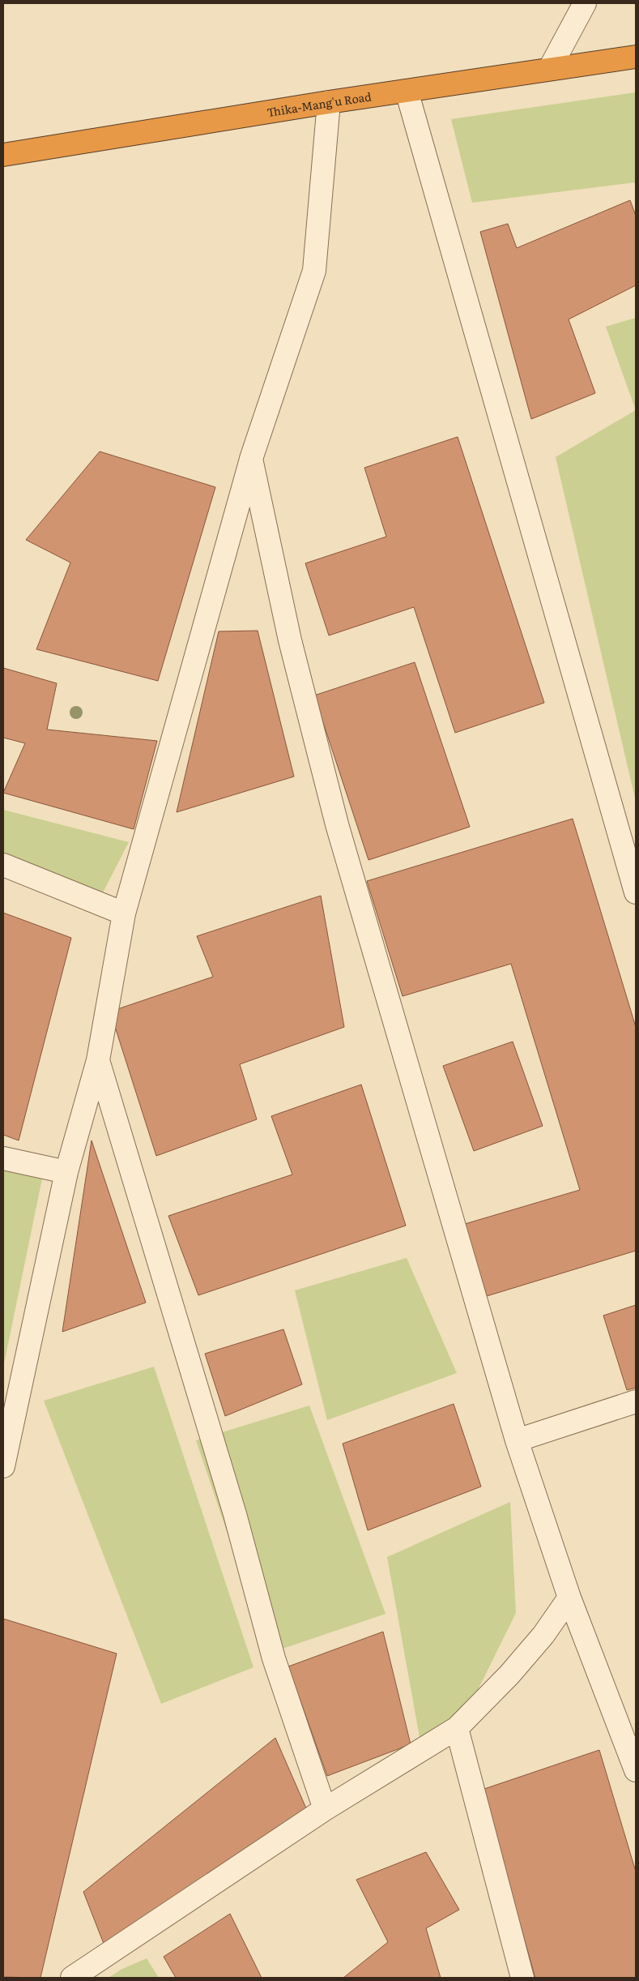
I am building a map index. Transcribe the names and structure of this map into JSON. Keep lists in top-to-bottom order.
{
  "streets": {
    "highway": ["Thika-Mang'u Road"]
  }
}
